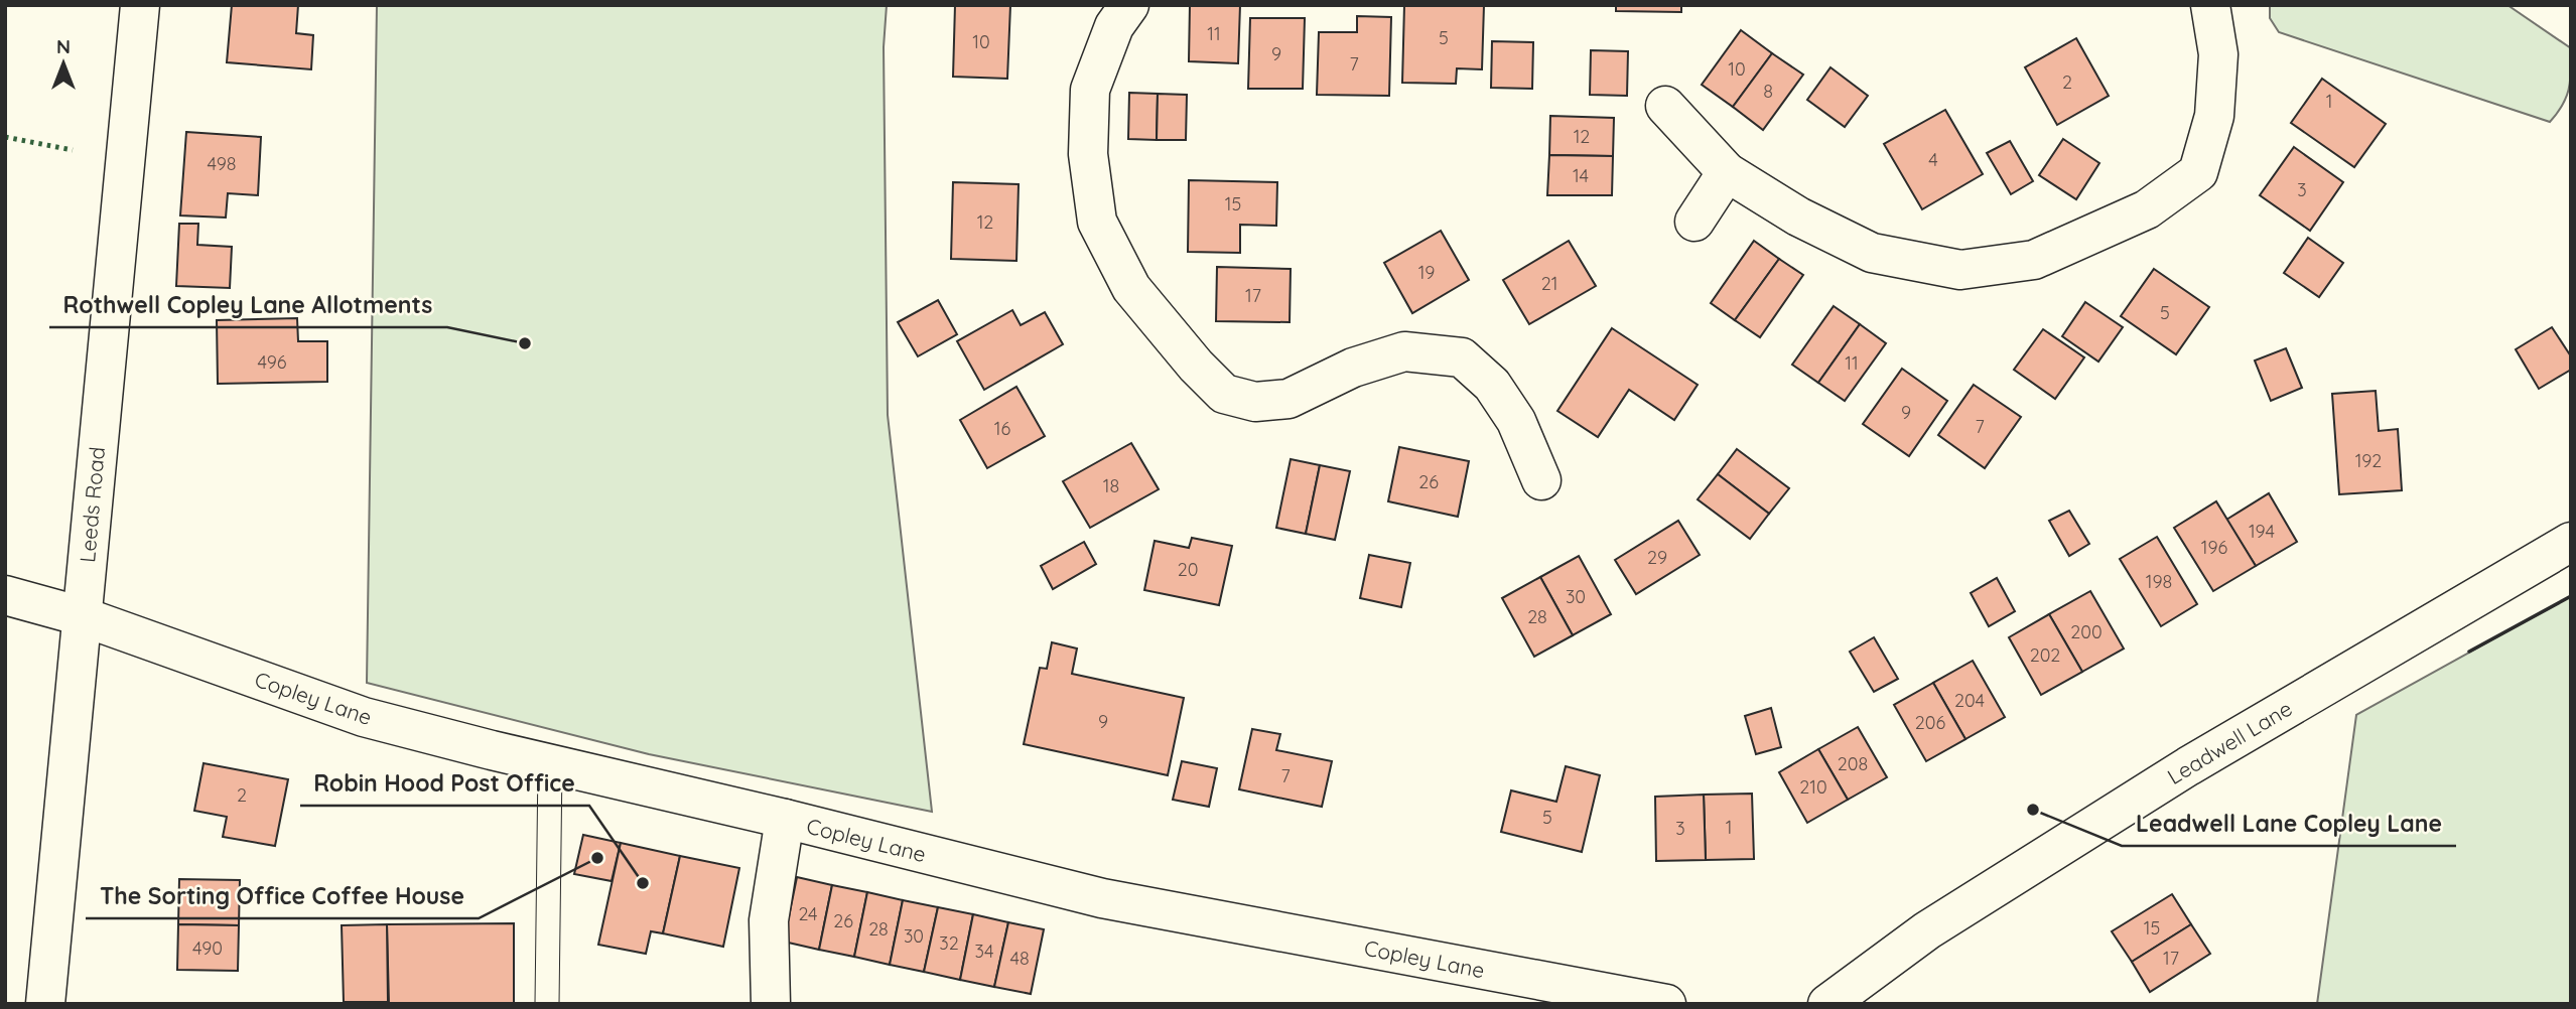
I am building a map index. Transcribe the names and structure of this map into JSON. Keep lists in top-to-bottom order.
{
  "streets": {
    "street": ["Leeds Road", "Copley Lane", "Leadwell Lane"]
  },
  "crossings": [
    ["Leeds Road", "Copley Lane"]
  ],
  "places": [
    "Rothwell Copley Lane Allotments",
    "Leadwell Lane Copley Lane",
    "The Sorting Office Coffee House",
    "Robin Hood Post Office"
  ],
  "house_numbers": [
    "11",
    "5",
    "10",
    "9",
    "7",
    "10",
    "2",
    "8",
    "1",
    "12",
    "4",
    "498",
    "14",
    "3",
    "15",
    "12",
    "19",
    "21",
    "17",
    "5",
    "496",
    "11",
    "9",
    "7",
    "16",
    "192",
    "26",
    "18",
    "194",
    "196",
    "29",
    "20",
    "198",
    "30",
    "28",
    "200",
    "202",
    "204",
    "9",
    "206",
    "208",
    "7",
    "210",
    "2",
    "5",
    "1",
    "3",
    "24",
    "26",
    "15",
    "28",
    "30",
    "32",
    "490",
    "34",
    "48",
    "17"
  ],
  "north": "top"
}
